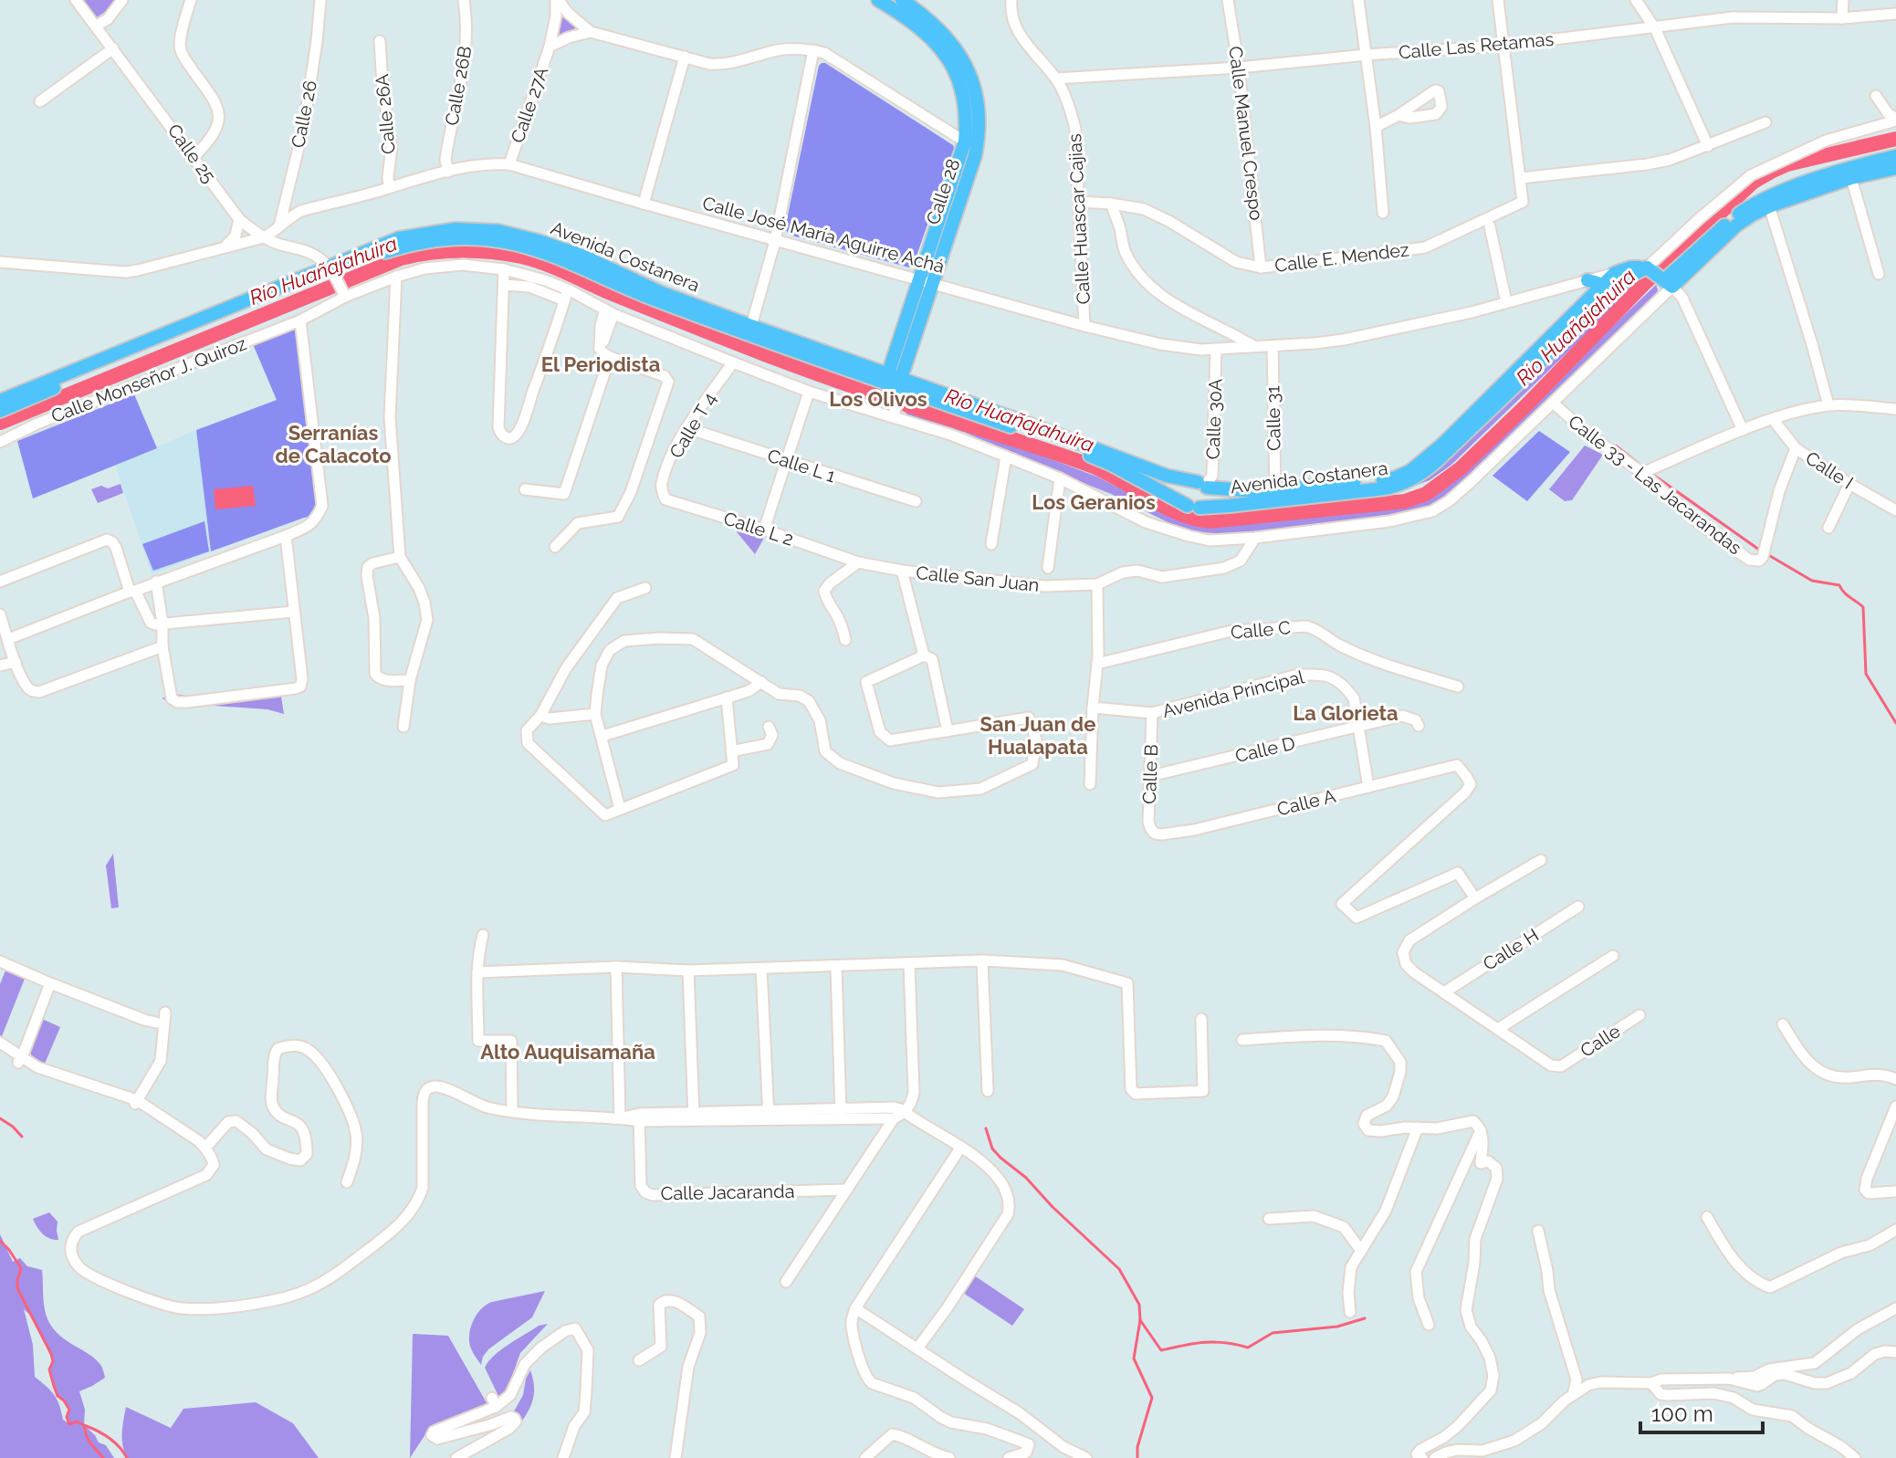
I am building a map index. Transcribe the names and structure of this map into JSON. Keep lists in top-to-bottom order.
{
  "streets": {
    "main road": ["Calle 28", "Calle José María Aguirre Achá", "Avenida Costanera"],
    "street": [
      "Calle Las Retamas",
      "Calle 26B",
      "Calle 27A",
      "Calle 26",
      "Calle 26A",
      "Calle Manuel Crespo",
      "Calle 25",
      "Calle Huascar Cajias",
      "Calle E. Mendez",
      "Calle Monseñor J. Quiroz",
      "Calle 31",
      "Calle 30A",
      "Calle T 4",
      "Calle L 1",
      "Calle I",
      "Calle 33 - Las Jacarandas",
      "Calle L 2",
      "Calle San Juan",
      "Calle C",
      "Avenida Principal",
      "Calle D",
      "Calle B",
      "Calle A",
      "Calle H",
      "Calle",
      "Calle Jacaranda"
    ]
  },
  "crossings": [
    ["Calle Las Retamas", "Calle Manuel Crespo"],
    ["Calle Las Retamas", "Calle Huascar Cajias"],
    ["Calle 26B", "Calle José María Aguirre Achá"],
    ["Calle 27A", "Calle José María Aguirre Achá"],
    ["Calle 26", "Calle José María Aguirre Achá"],
    ["Calle 26A", "Calle José María Aguirre Achá"],
    ["Calle Manuel Crespo", "Calle E. Mendez"],
    ["Calle 25", "Calle José María Aguirre Achá"],
    ["Calle 25", "Avenida Costanera"],
    ["Calle 25", "Calle Monseñor J. Quiroz"],
    ["Calle 28", "Calle José María Aguirre Achá"],
    ["Calle 28", "Avenida Costanera"],
    ["Calle 28", "Calle Monseñor J. Quiroz"],
    ["Calle Huascar Cajias", "Calle José María Aguirre Achá"],
    ["Calle Huascar Cajias", "Calle E. Mendez"],
    ["Calle José María Aguirre Achá", "Avenida Costanera"],
    ["Calle José María Aguirre Achá", "Calle Monseñor J. Quiroz"],
    ["Calle José María Aguirre Achá", "Calle 31"],
    ["Calle José María Aguirre Achá", "Calle 30A"],
    ["Avenida Costanera", "Calle Monseñor J. Quiroz"],
    ["Avenida Costanera", "Calle 31"],
    ["Avenida Costanera", "Calle 30A"],
    ["Calle Monseñor J. Quiroz", "Calle T 4"],
    ["Calle Monseñor J. Quiroz", "Calle 33 - Las Jacarandas"],
    ["Calle Monseñor J. Quiroz", "Calle San Juan"],
    ["Calle T 4", "Calle L 1"],
    ["Calle T 4", "Calle L 2"],
    ["Calle I", "Calle 33 - Las Jacarandas"],
    ["Calle L 2", "Calle San Juan"],
    ["Avenida Principal", "Calle D"],
    ["Avenida Principal", "Calle B"],
    ["Avenida Principal", "Calle A"],
    ["Calle D", "Calle B"],
    ["Calle B", "Calle A"]
  ],
  "districts": [
    "El Periodista",
    "Los Olivos",
    "Serranías de Calacoto",
    "Los Geranios",
    "La Glorieta",
    "San Juan de Hualapata",
    "Alto Auquisamaña"
  ],
  "water": ["Río Huañajahuira"],
  "scale_bar": "100 m"
}
